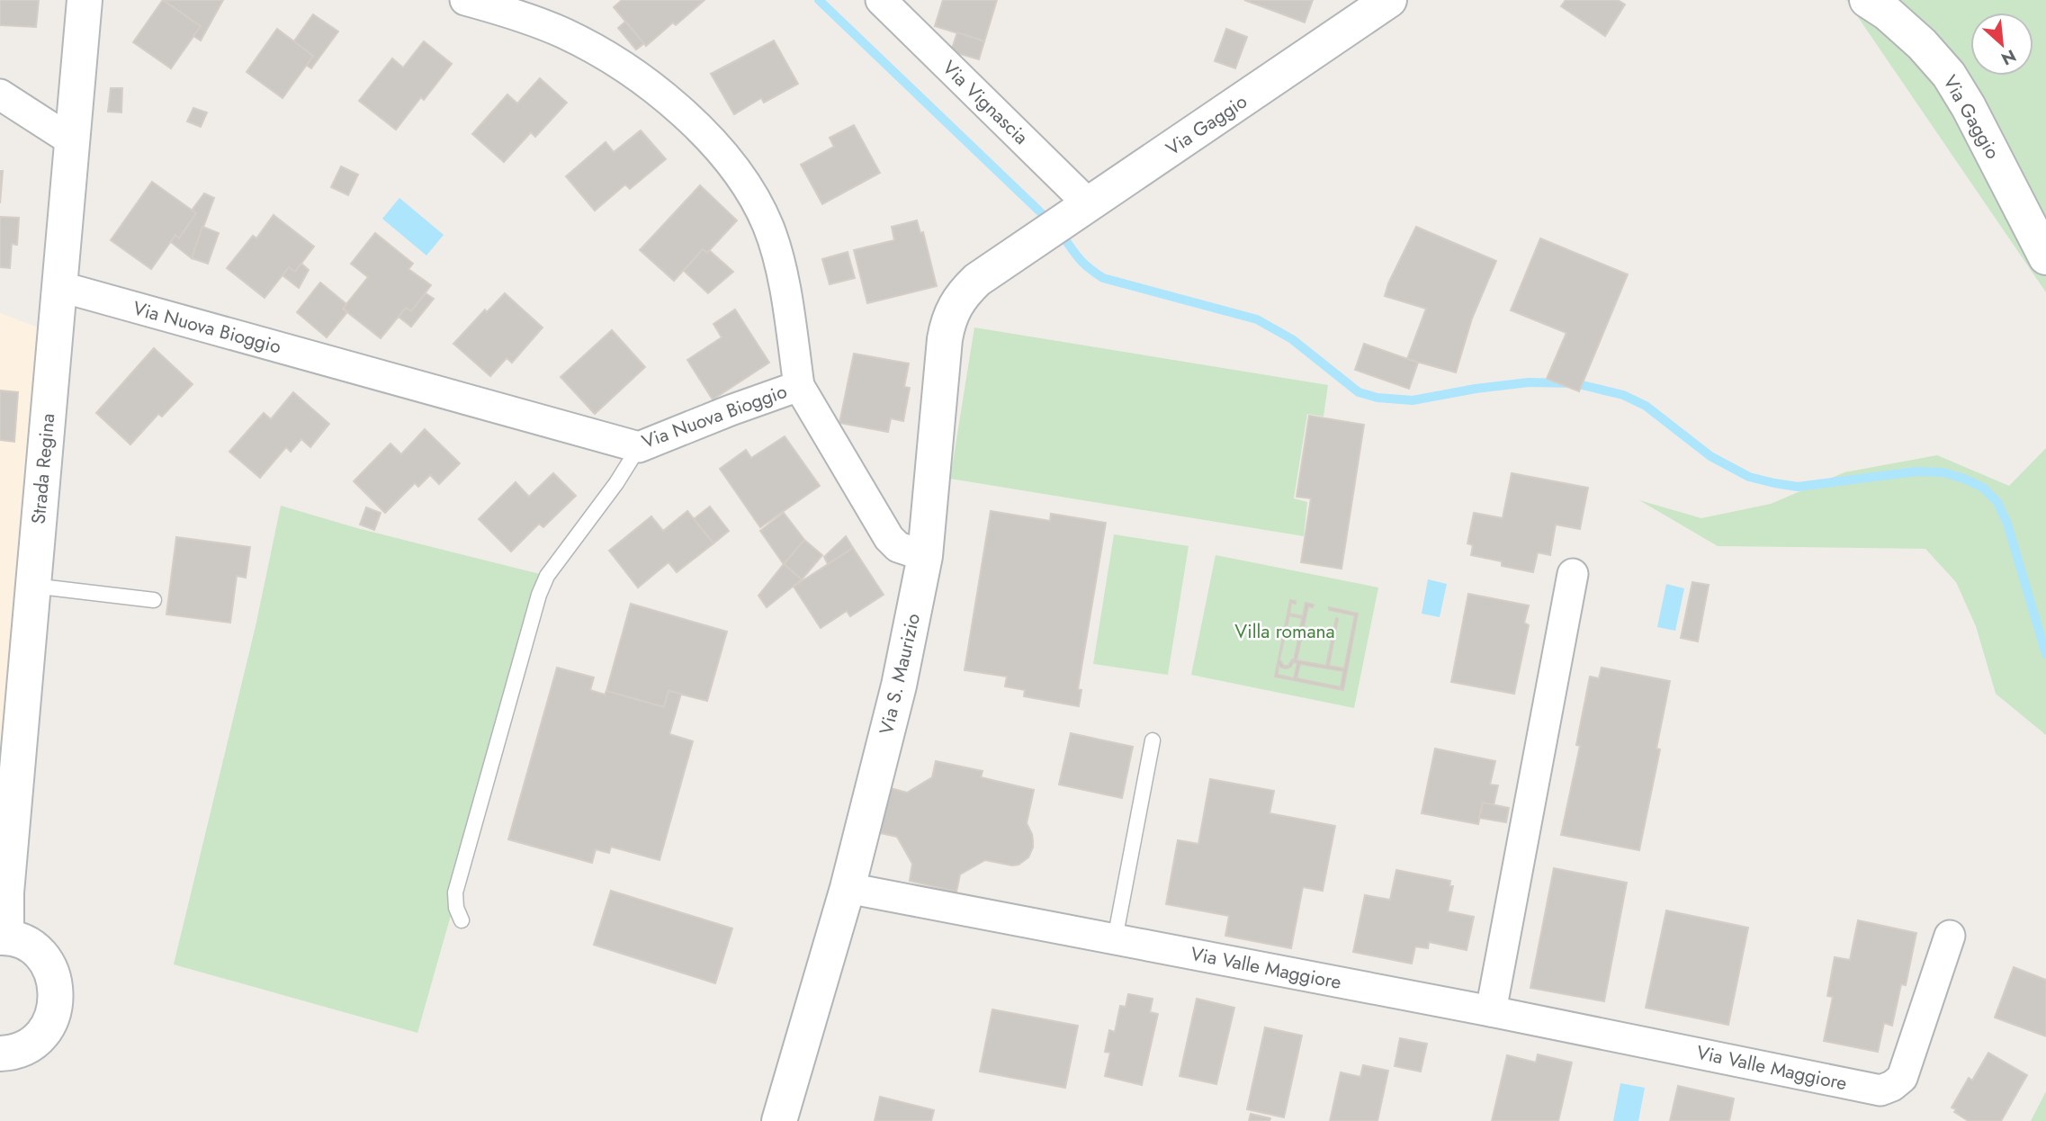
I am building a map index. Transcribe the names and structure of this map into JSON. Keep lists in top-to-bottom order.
{
  "streets": {
    "street": [
      "Via Vignascia",
      "Via Gaggio",
      "Via Nuova Bioggio",
      "Strada Regina",
      "Via S. Maurizio",
      "Via Valle Maggiore"
    ]
  },
  "crossings": [
    ["Via Vignascia", "Via Gaggio"],
    ["Via Gaggio", "Via S. Maurizio"],
    ["Via Nuova Bioggio", "Strada Regina"],
    ["Via S. Maurizio", "Via Valle Maggiore"]
  ],
  "parks": ["Villa romana"],
  "north": "bottom right"
}
